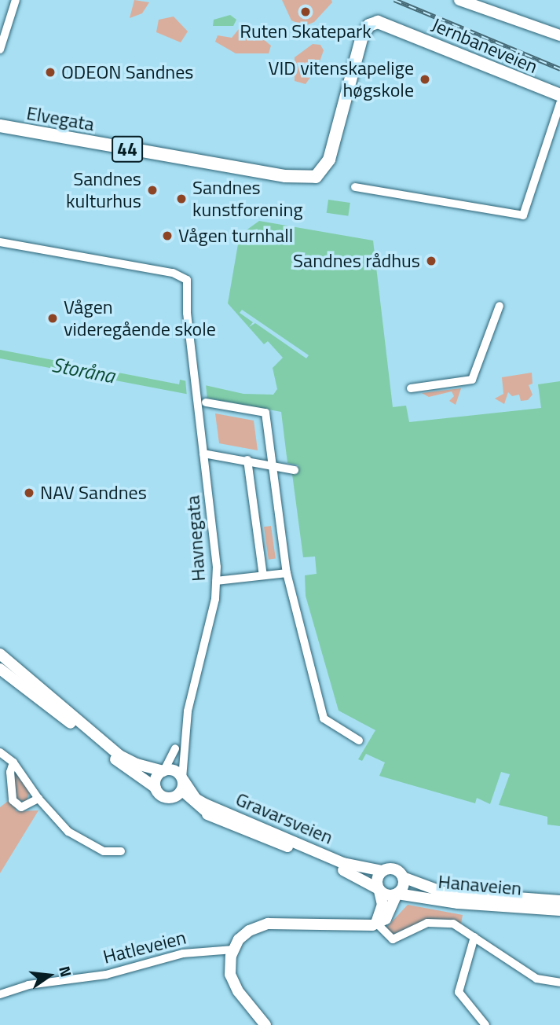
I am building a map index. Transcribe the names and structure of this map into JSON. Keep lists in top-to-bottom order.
{
  "streets": {
    "main road": [
      "Jernbaneveien",
      "Elvegata",
      "44",
      "Gravarsveien",
      "Hanaveien"
    ],
    "street": ["Havnegata", "Hatleveien"]
  },
  "crossings": [
    ["Jernbaneveien", "Elvegata"],
    ["Havnegata", "Gravarsveien"],
    ["Gravarsveien", "Hanaveien"]
  ],
  "water": ["Storåna"],
  "places": [
    "Ruten Skatepark",
    "ODEON Sandnes",
    "VID vitenskapelige høgskole",
    "Sandnes kulturhus",
    "Sandnes kunstforening",
    "Vågen turnhall",
    "Sandnes rådhus",
    "Vågen videregående skole",
    "NAV Sandnes"
  ],
  "north": "right"
}
